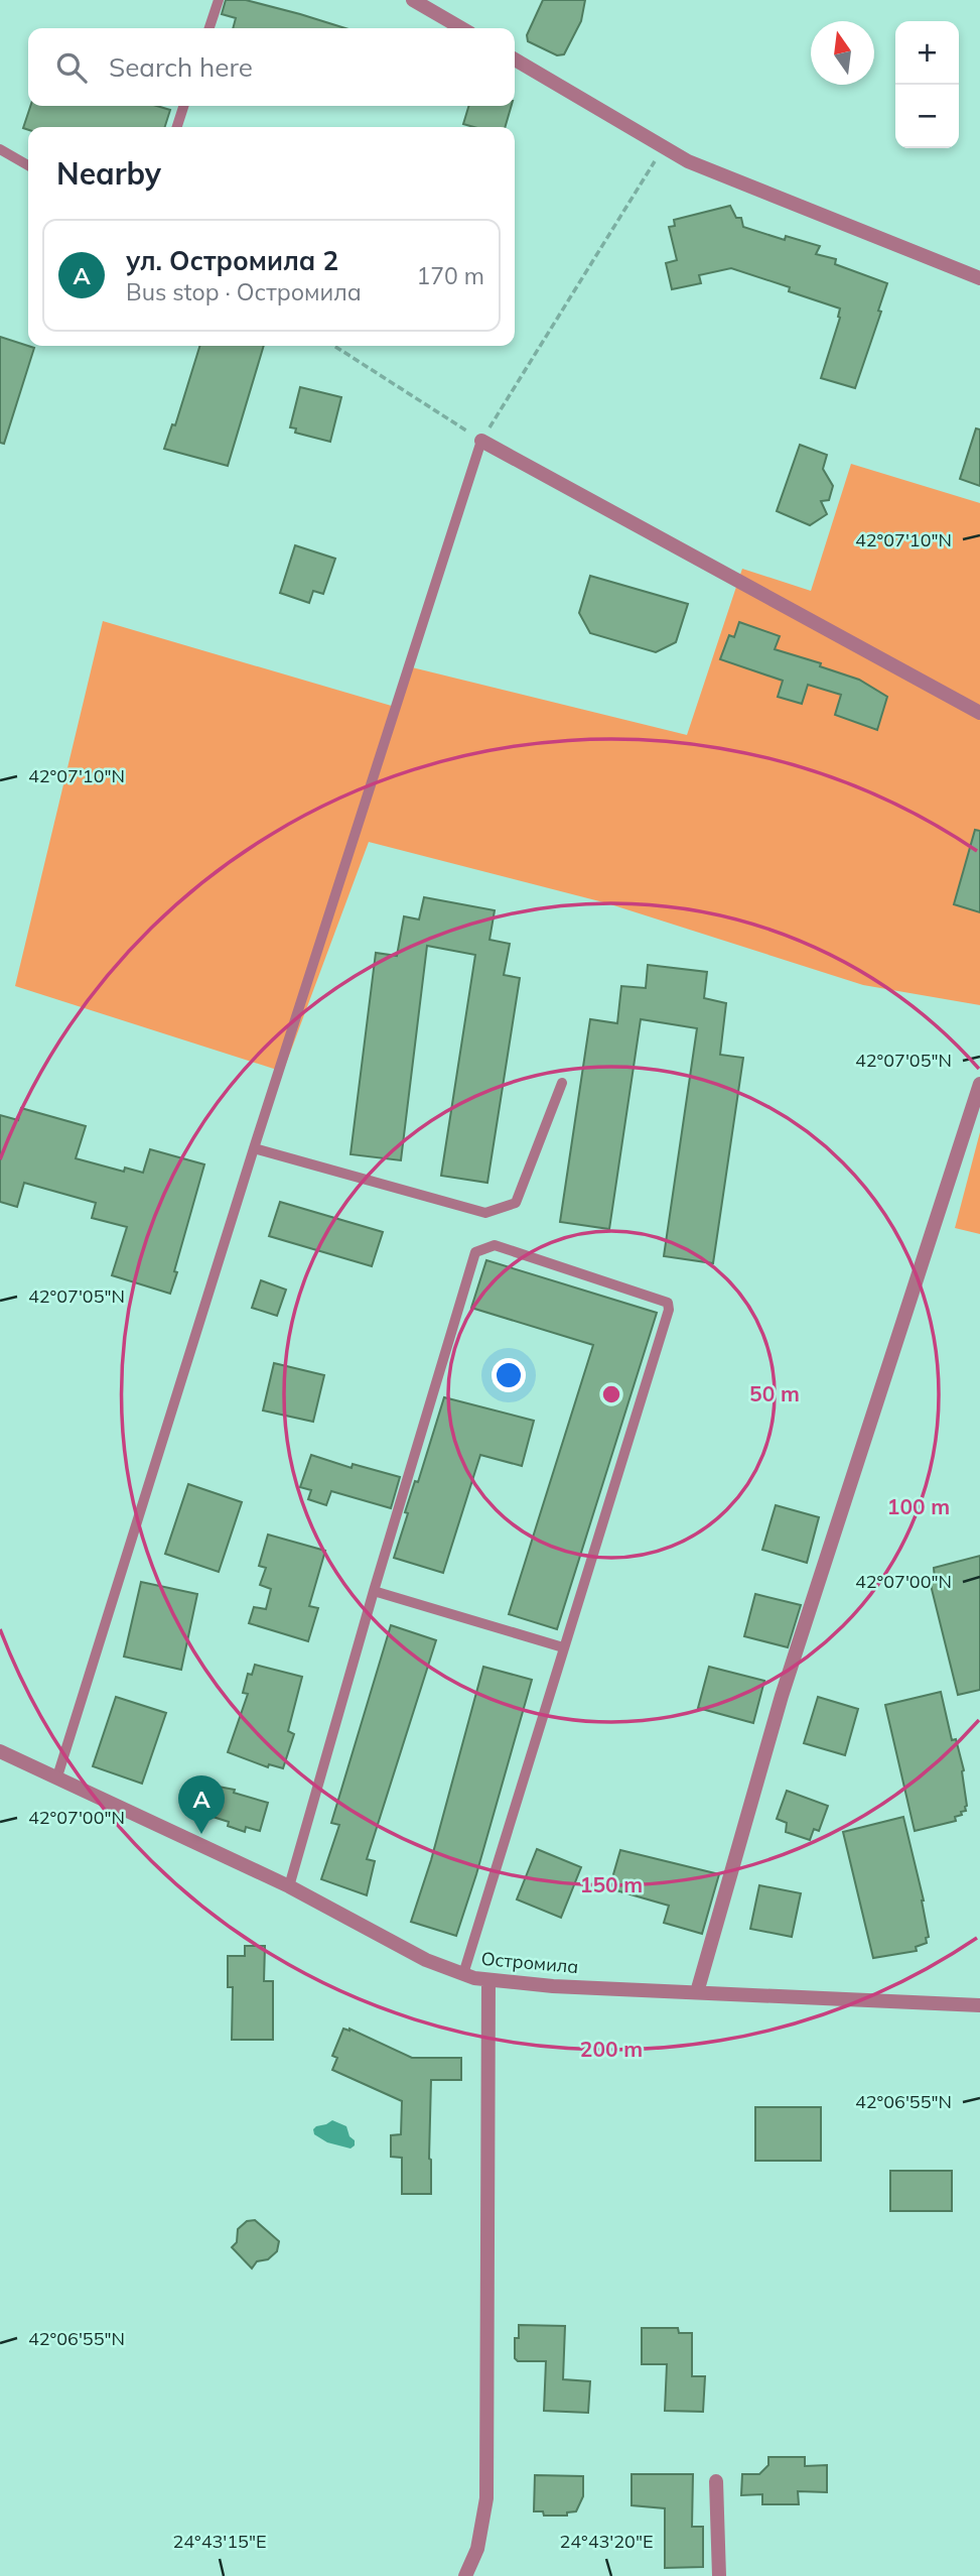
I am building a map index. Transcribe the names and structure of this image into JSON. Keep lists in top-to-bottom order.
{
  "streets": {
    "street": ["Остромила"]
  },
  "north": "top",
  "page": {
    "map_buttons": ["+", "−"],
    "search": "Search here",
    "heading": "Nearby",
    "list": [
      {
        "mark": "A",
        "name": "ул. Остромила 2",
        "note": "Bus stop · Остромила",
        "value": "170 m"
      }
    ],
    "pins": "A"
  },
  "coordinates": [
    "42°07'10\"N",
    "42°07'05\"N",
    "42°07'00\"N",
    "42°06'55\"N",
    "24°43'15\"E",
    "24°43'20\"E"
  ],
  "rings": [
    "50 m",
    "100 m",
    "150 m",
    "200 m"
  ]
}
